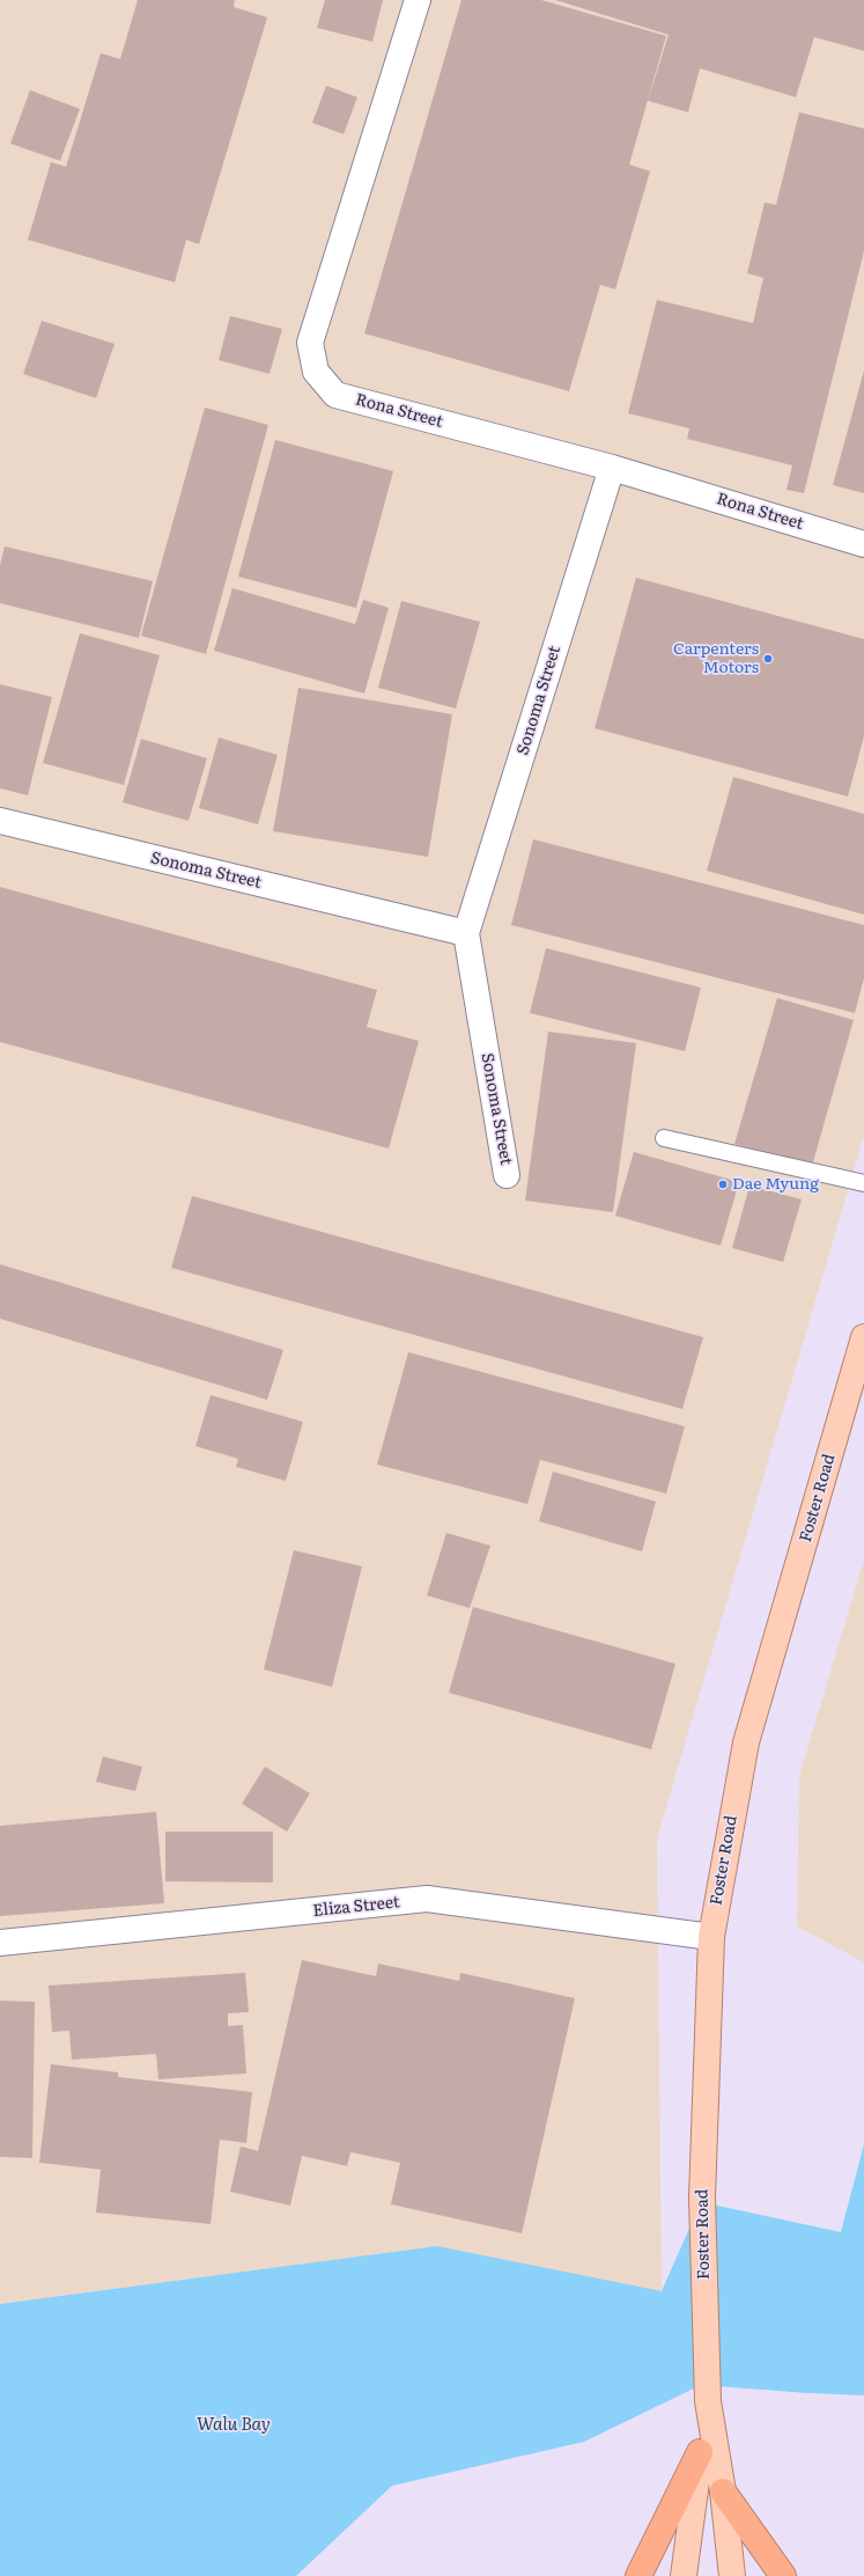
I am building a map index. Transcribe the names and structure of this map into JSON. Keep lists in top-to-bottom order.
{
  "streets": {
    "main road": ["Foster Road"],
    "street": ["Rona Street", "Sonoma Street", "Eliza Street"]
  },
  "crossings": [
    ["Rona Street", "Sonoma Street"],
    ["Foster Road", "Eliza Street"]
  ],
  "water": ["Walu Bay"],
  "places": ["Carpenters Motors", "Dae Myung"]
}
